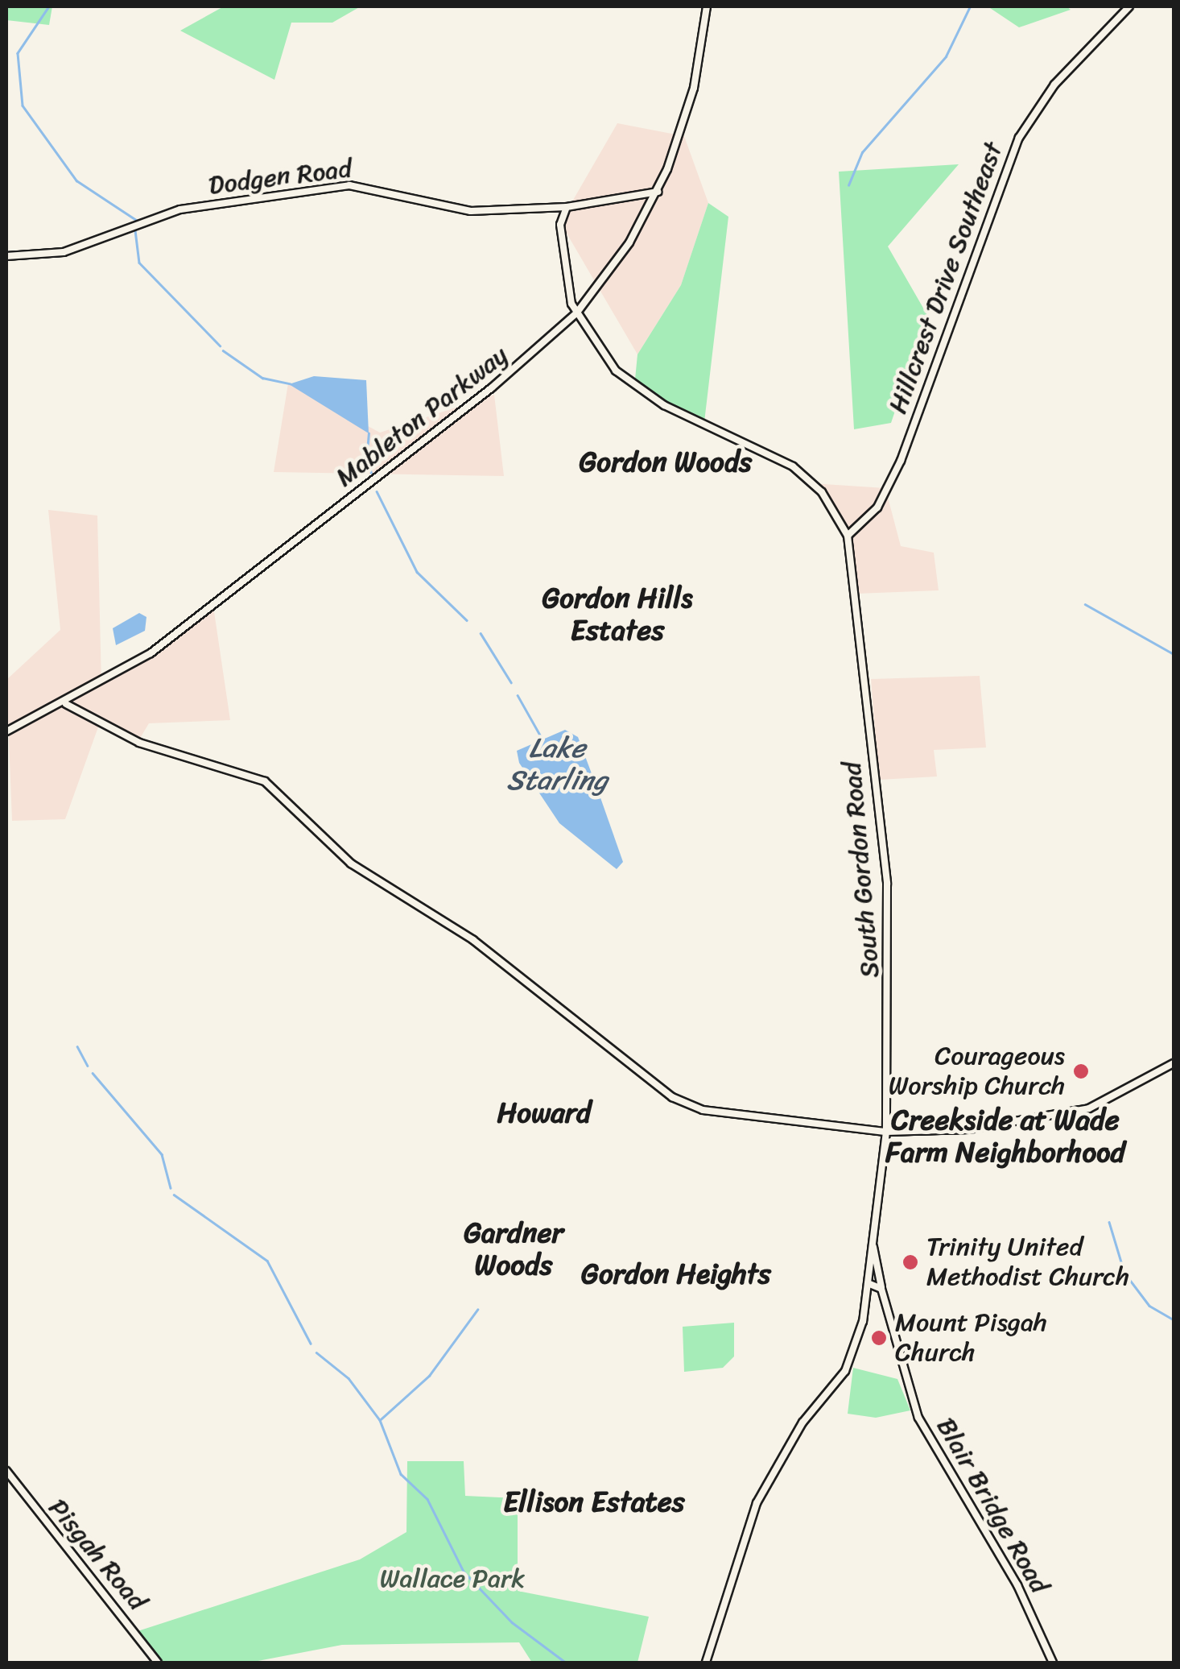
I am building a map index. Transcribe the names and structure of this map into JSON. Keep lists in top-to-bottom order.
{
  "streets": {
    "street": [
      "Dodgen Road",
      "Hillcrest Drive Southeast",
      "Mableton Parkway",
      "South Gordon Road",
      "Blair Bridge Road",
      "Pisgah Road"
    ]
  },
  "crossings": [
    ["Dodgen Road", "Mableton Parkway"],
    ["Dodgen Road", "South Gordon Road"],
    ["Hillcrest Drive Southeast", "South Gordon Road"],
    ["Mableton Parkway", "South Gordon Road"],
    ["South Gordon Road", "Blair Bridge Road"]
  ],
  "districts": [
    "Gordon Woods",
    "Gordon Hills Estates",
    "Howard",
    "Creekside at Wade Farm Neighborhood",
    "Gardner Woods",
    "Gordon Heights",
    "Ellison Estates"
  ],
  "water": ["Lake Starling"],
  "parks": ["Wallace Park"],
  "places": ["Courageous Worship Church", "Trinity United Methodist Church", "Mount Pisgah Church"]
}
